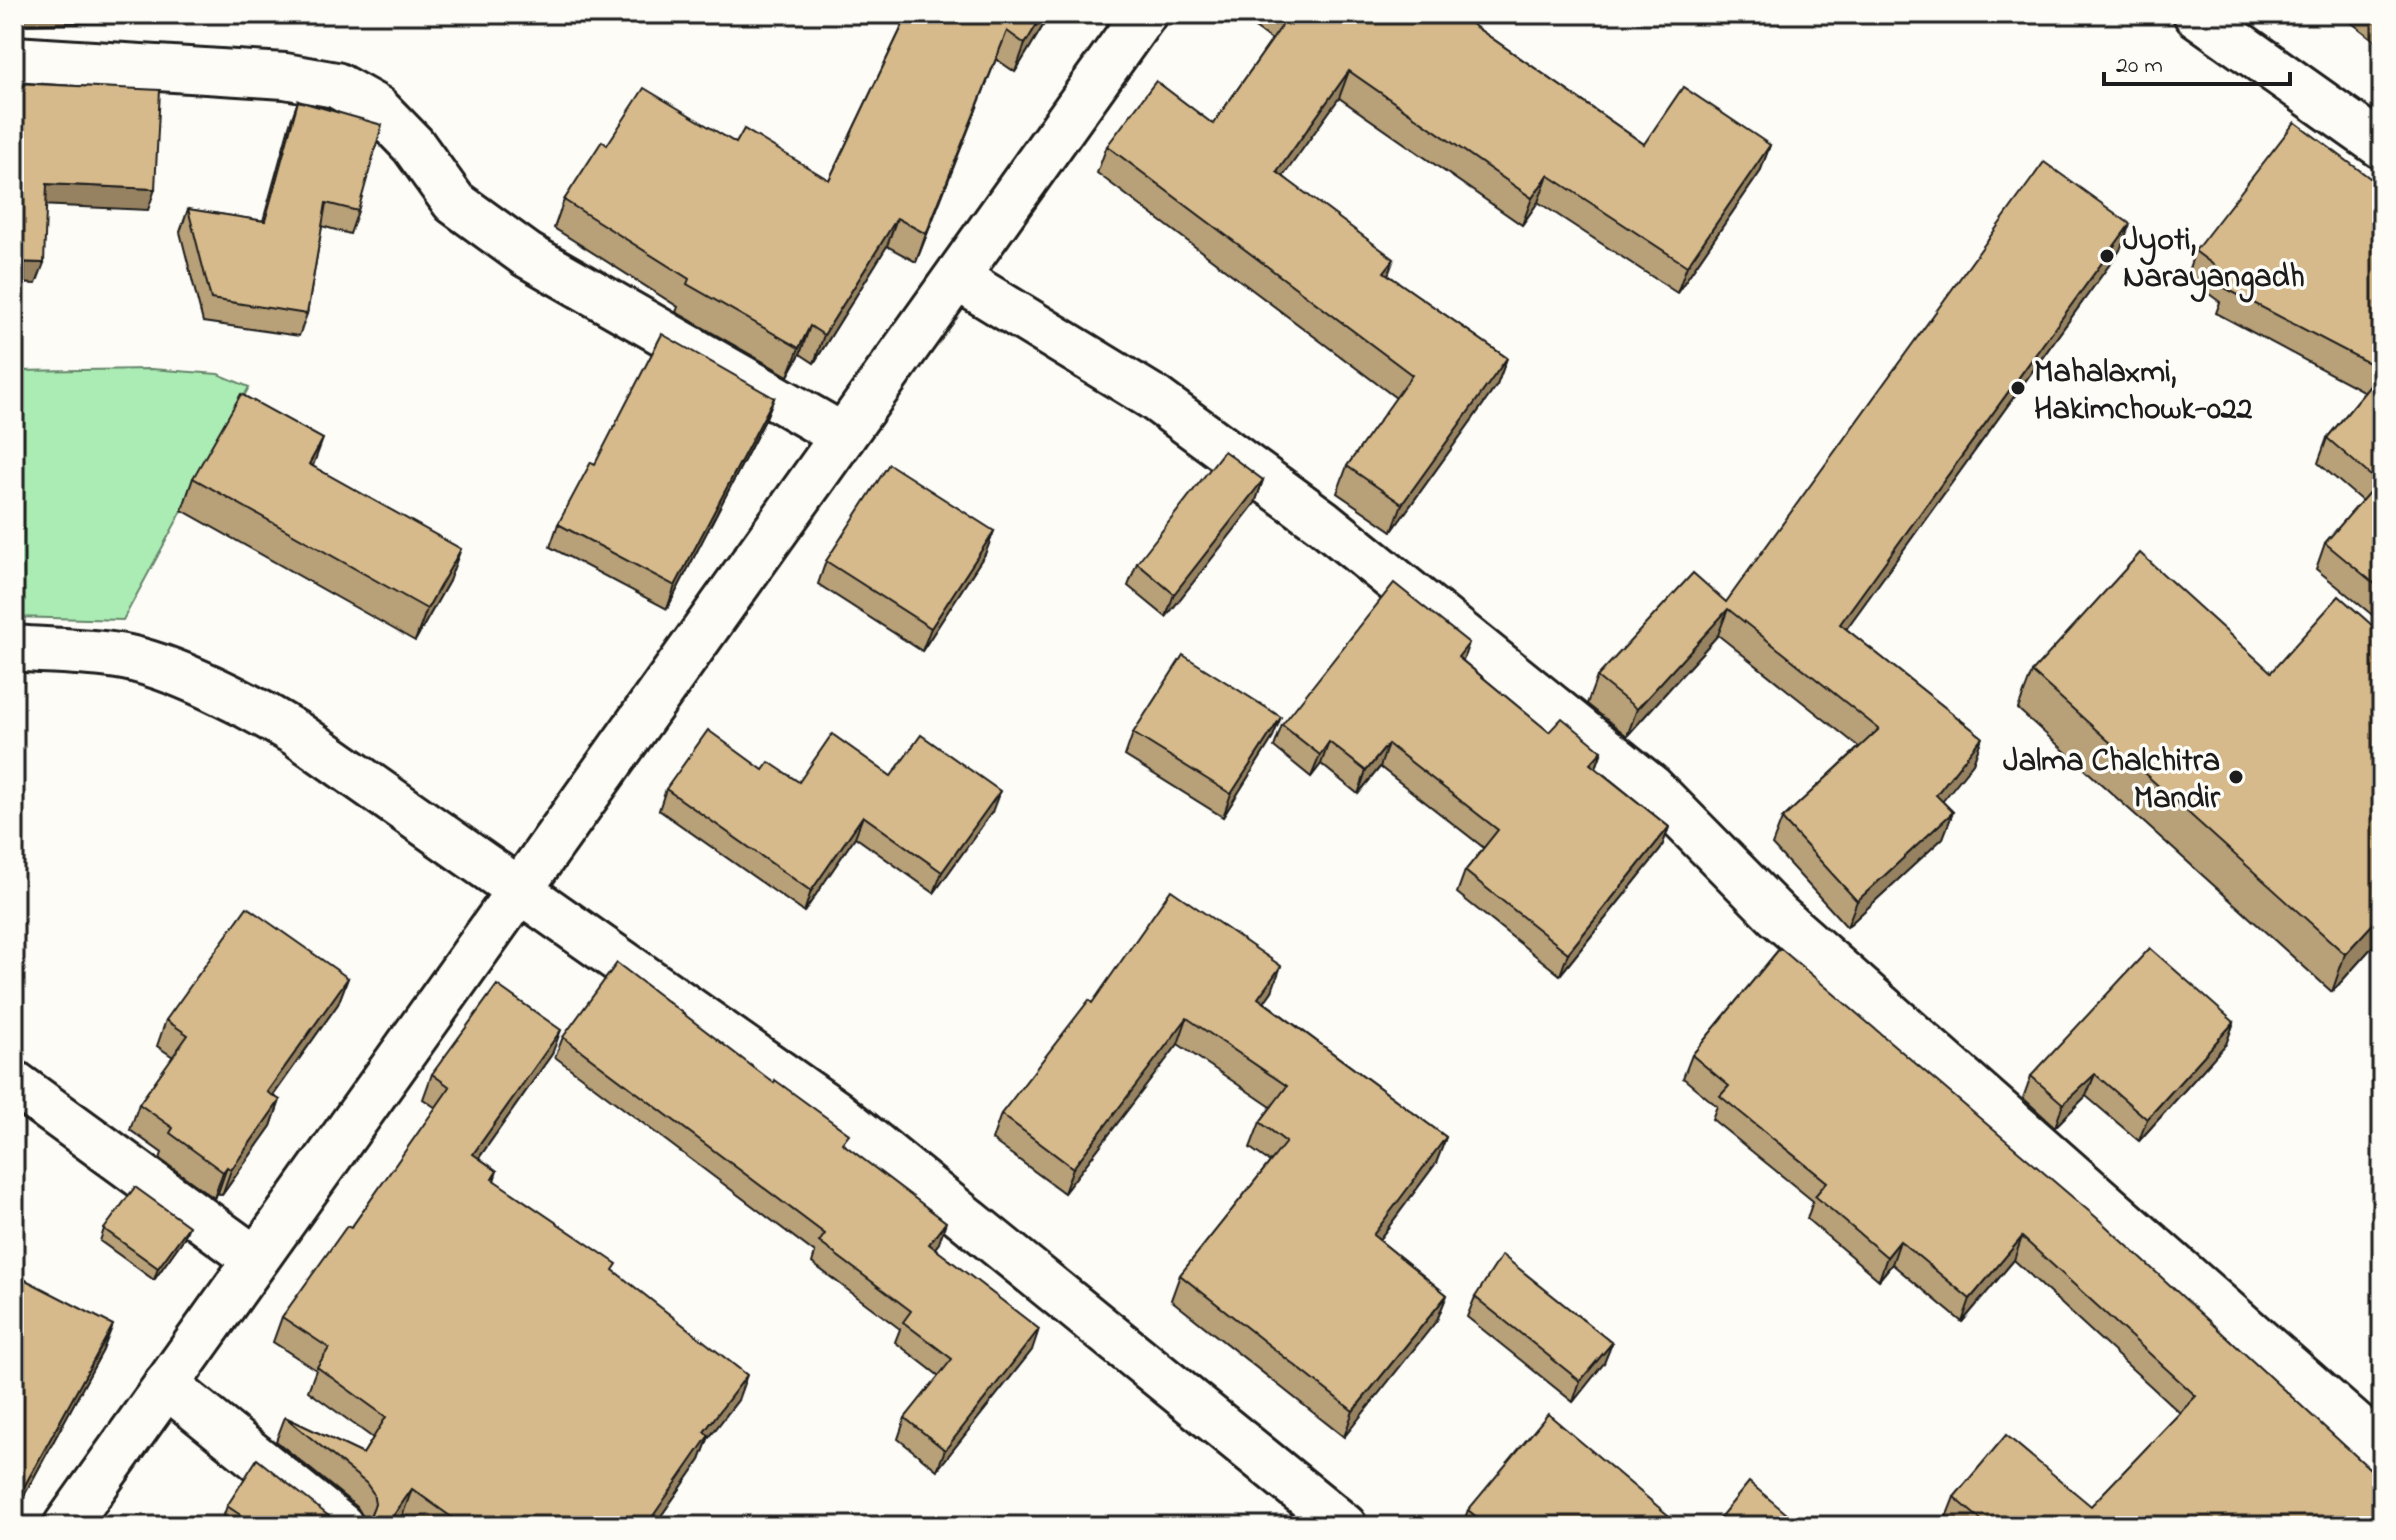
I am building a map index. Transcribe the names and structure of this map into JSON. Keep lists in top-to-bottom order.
{
  "places": ["Jyoti, Narayangadh", "Mahalaxmi, Hakimchowk-022", "Jalma Chalchitra Mandir"],
  "scale_bar": "20 m"
}
